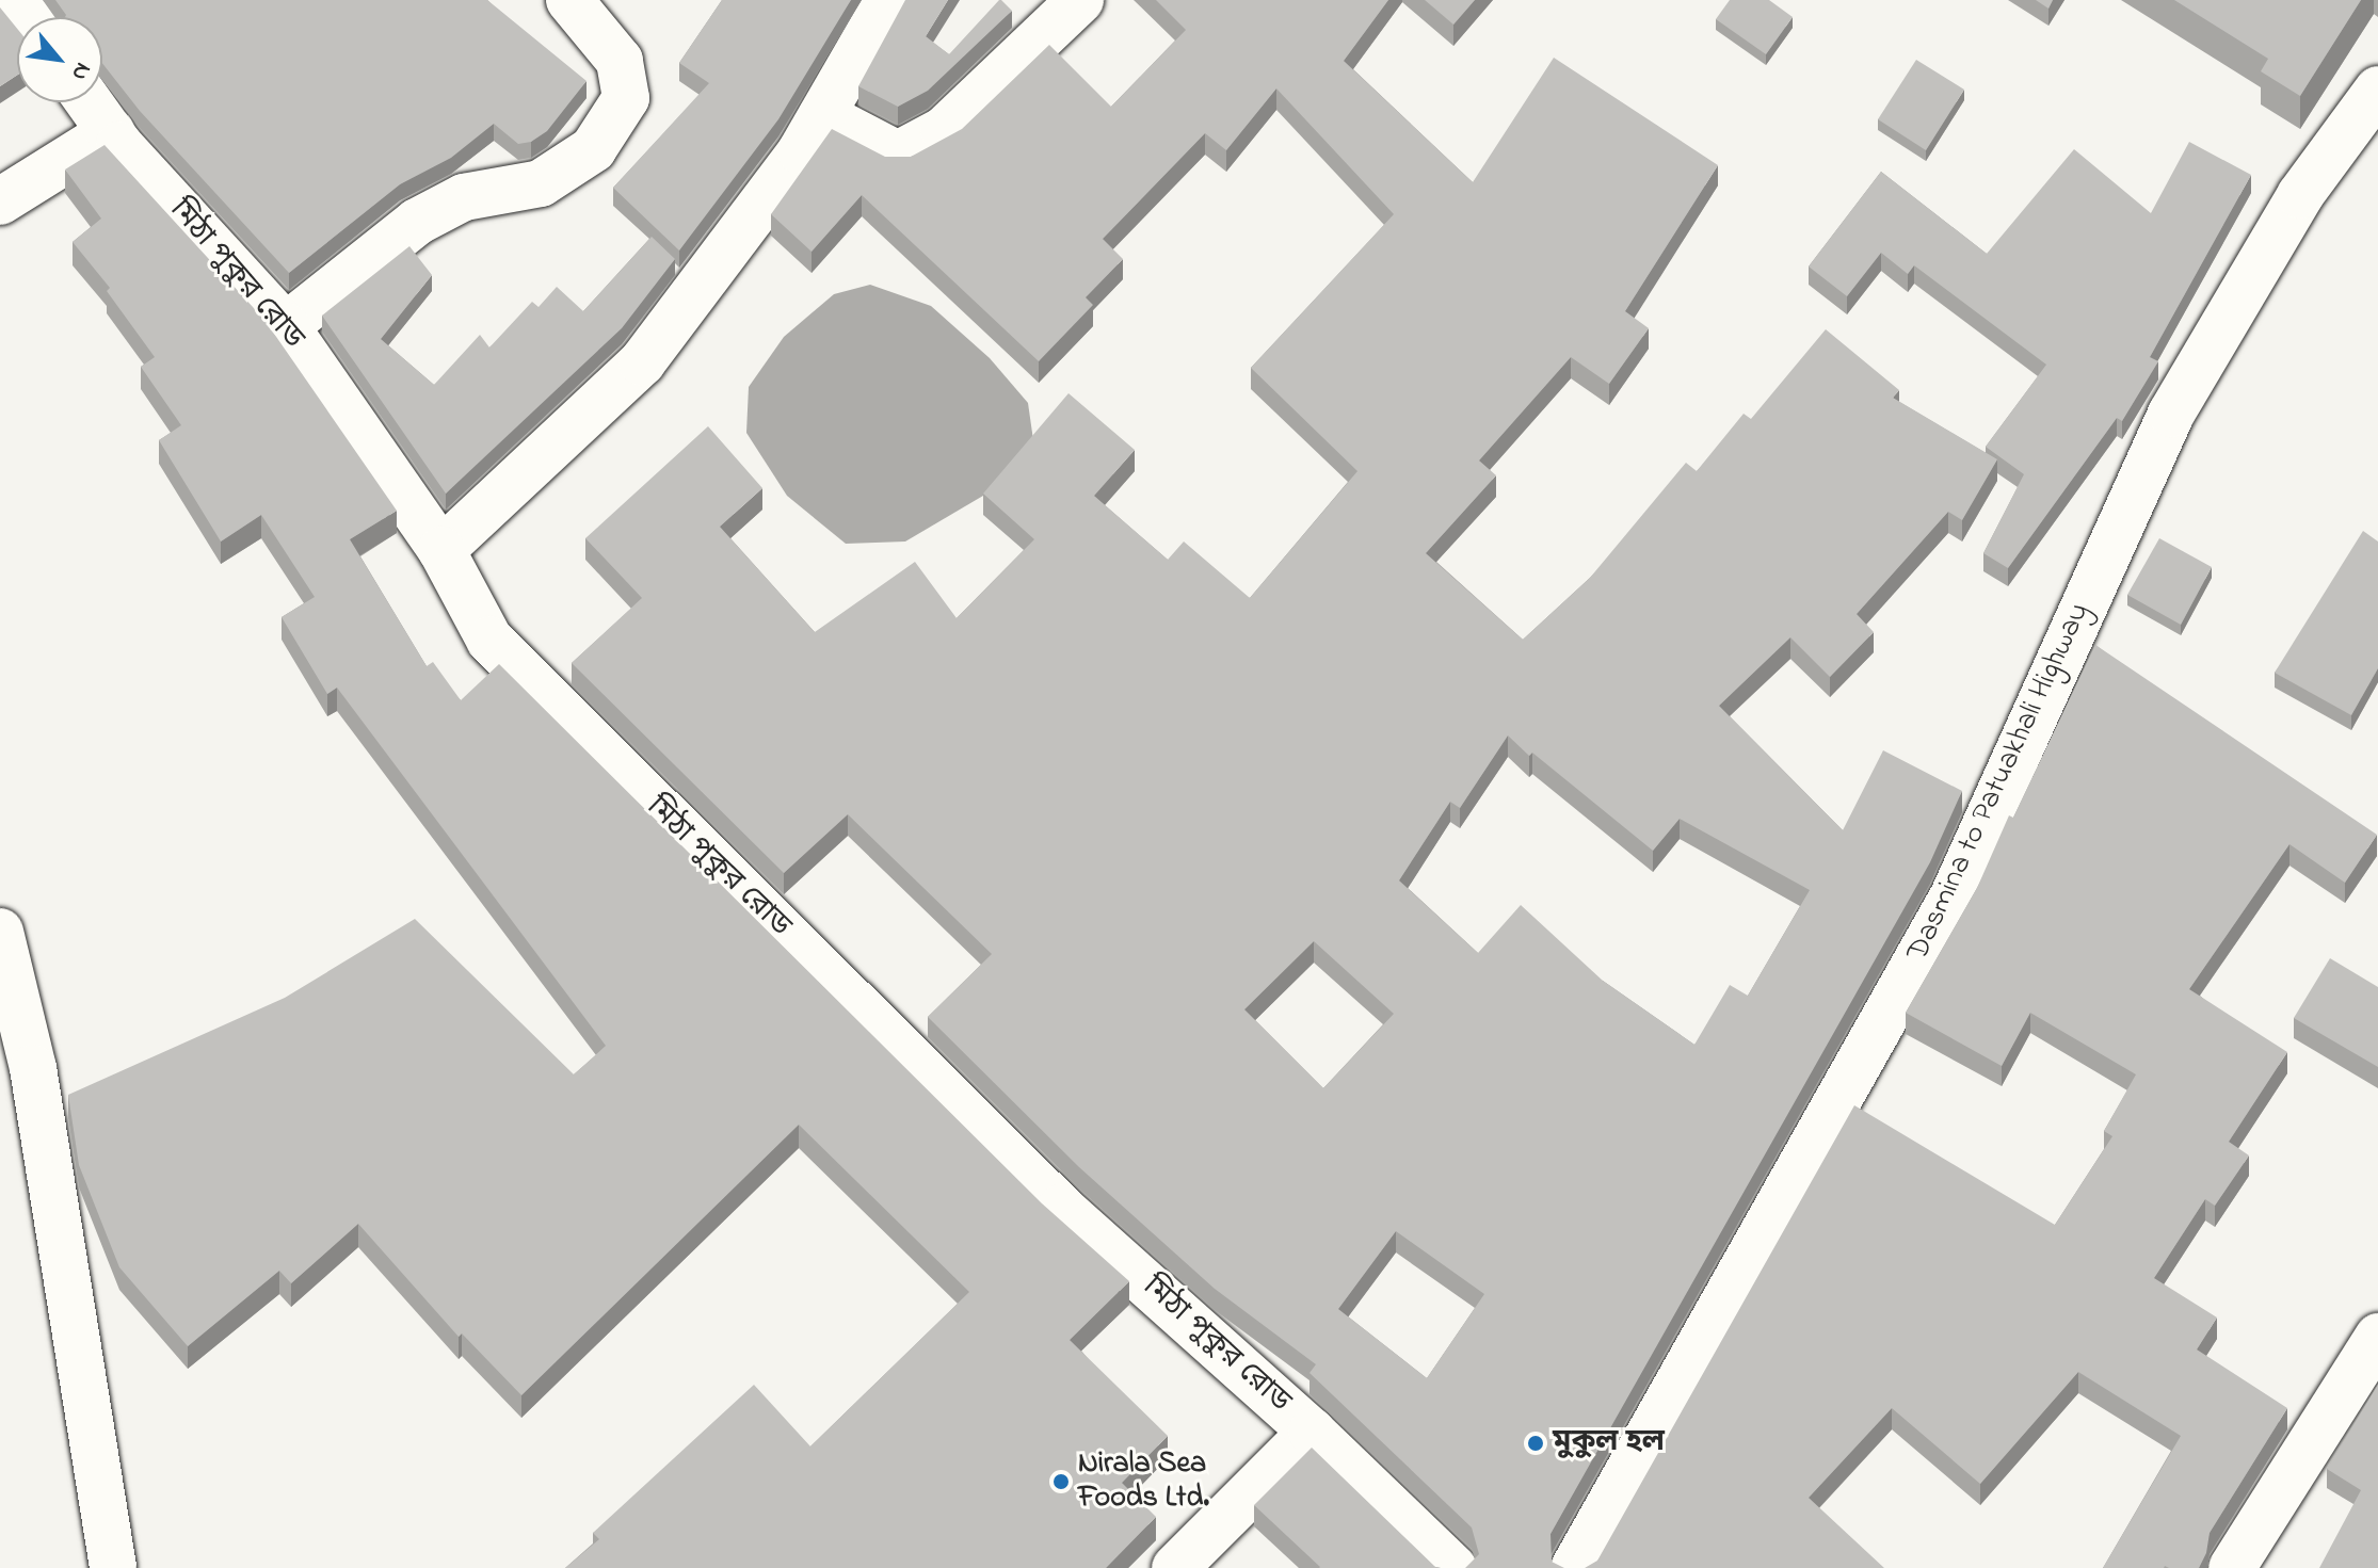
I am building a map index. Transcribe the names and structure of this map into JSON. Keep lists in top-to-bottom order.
{
  "streets": {
    "street": ["মিঠা পুকুর রোড", "Dasmina to Patuakhali Highway"]
  },
  "places": ["মুকুল হল", "Nirala Sea Foods Ltd."],
  "north": "bottom right"
}
